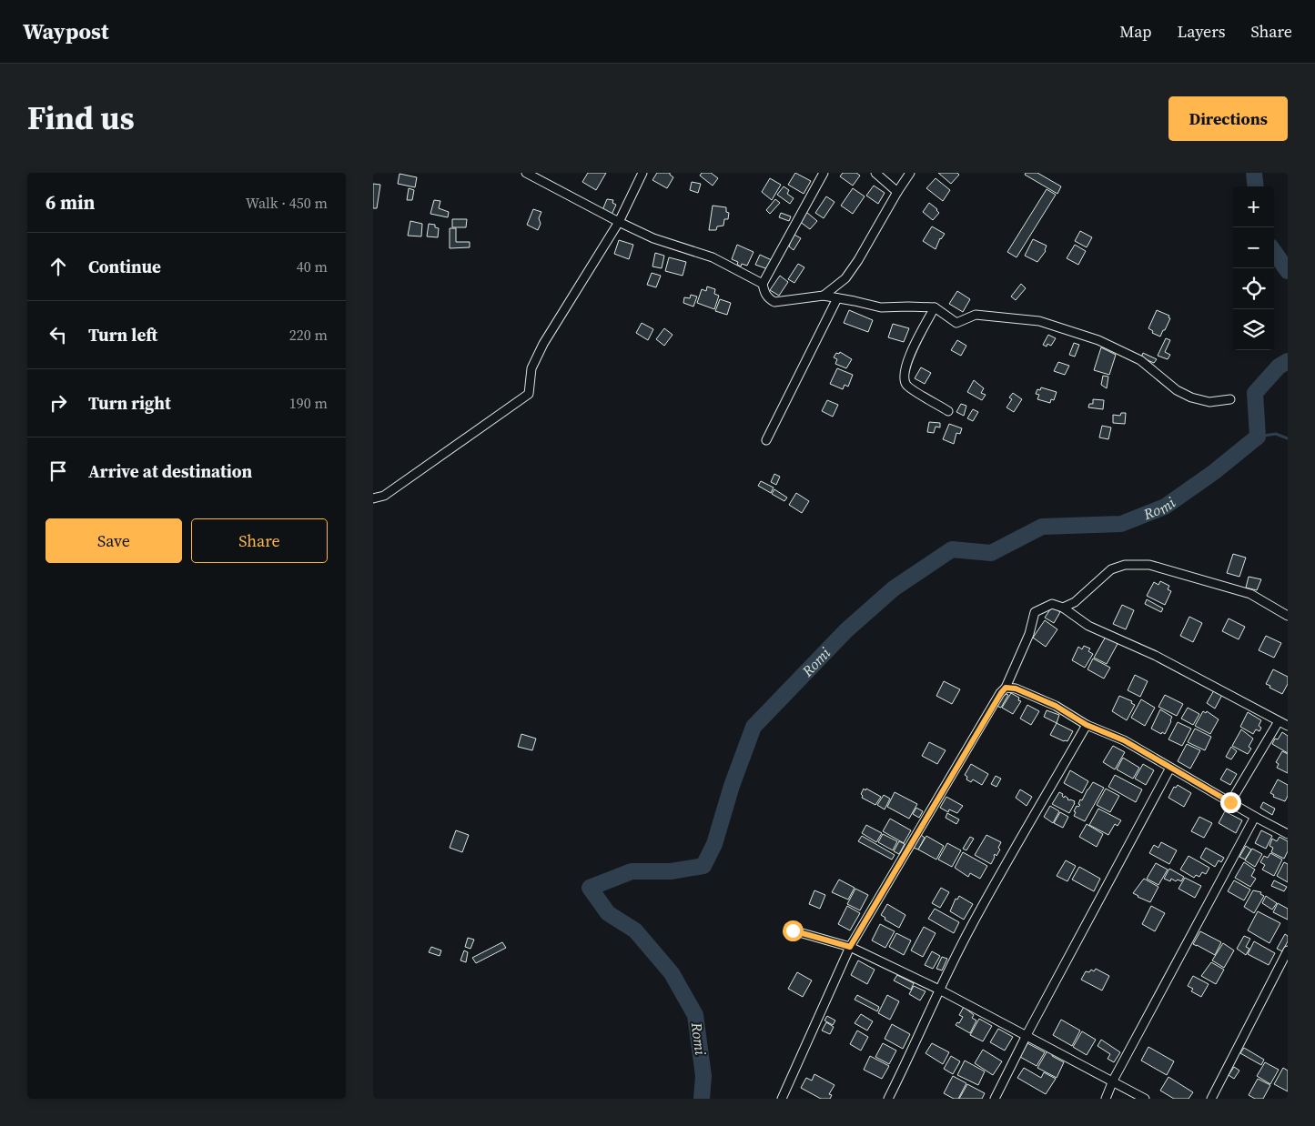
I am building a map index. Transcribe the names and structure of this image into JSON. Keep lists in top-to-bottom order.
{
  "water": ["Romi"],
  "page": {
    "header": "Waypost",
    "nav": ["Map", "Layers", "Share"],
    "title": "Find us",
    "buttons": [
      "Directions",
      ["Save", "Share"]
    ],
    "heading": ["6 min", "Walk · 450 m"],
    "map_buttons": ["+", "−"],
    "list": [
      ["Continue", "40 m"],
      ["Turn left", "220 m"],
      ["Turn right", "190 m"],
      "Arrive at destination"
    ]
  }
}
